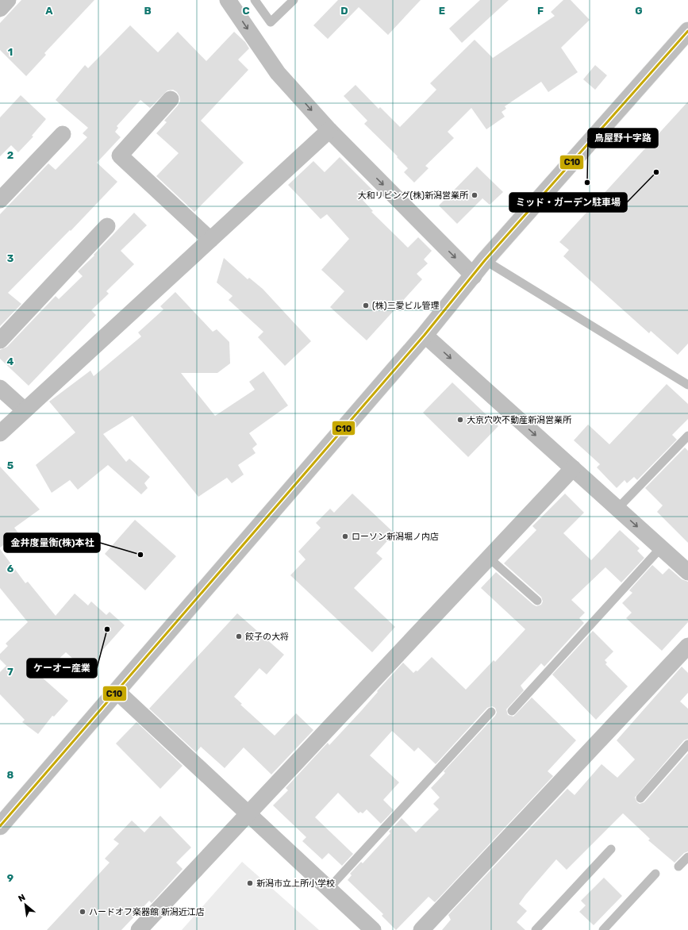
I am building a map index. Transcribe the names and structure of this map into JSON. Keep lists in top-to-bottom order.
{
  "places": [
    "ミッド・ガーデン駐車場",
    "鳥屋野十字路",
    "大和リビング(株)新潟営業所",
    "(株)三愛ビル管理",
    "大京穴吹不動産新潟営業所",
    "ローソン新潟堀ノ内店",
    "金井度量衡(株)本社",
    "ケーオー産業",
    "餃子の大将",
    "新潟市立上所小学校",
    "ハードオフ楽器館 新潟近江店"
  ],
  "lines": ["transit line C10"],
  "north": "top left",
  "grid": {
    "columns": [
      "A",
      "B",
      "C",
      "D",
      "E",
      "F",
      "G"
    ],
    "rows": [
      "1",
      "2",
      "3",
      "4",
      "5",
      "6",
      "7",
      "8",
      "9"
    ]
  }
}
